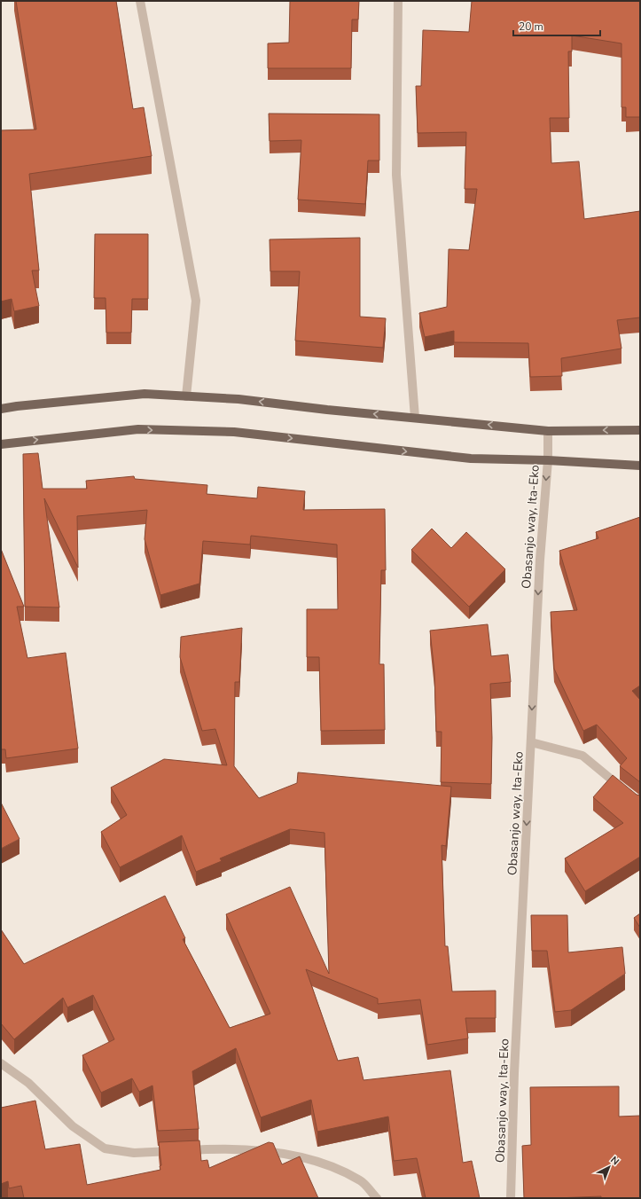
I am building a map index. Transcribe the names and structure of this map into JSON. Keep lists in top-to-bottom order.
{
  "streets": {
    "street": ["Obasanjo way, Ita-Eko"]
  },
  "one_way": ["Obasanjo way, Ita-Eko"],
  "scale_bar": "20 m",
  "north": "top right"
}
